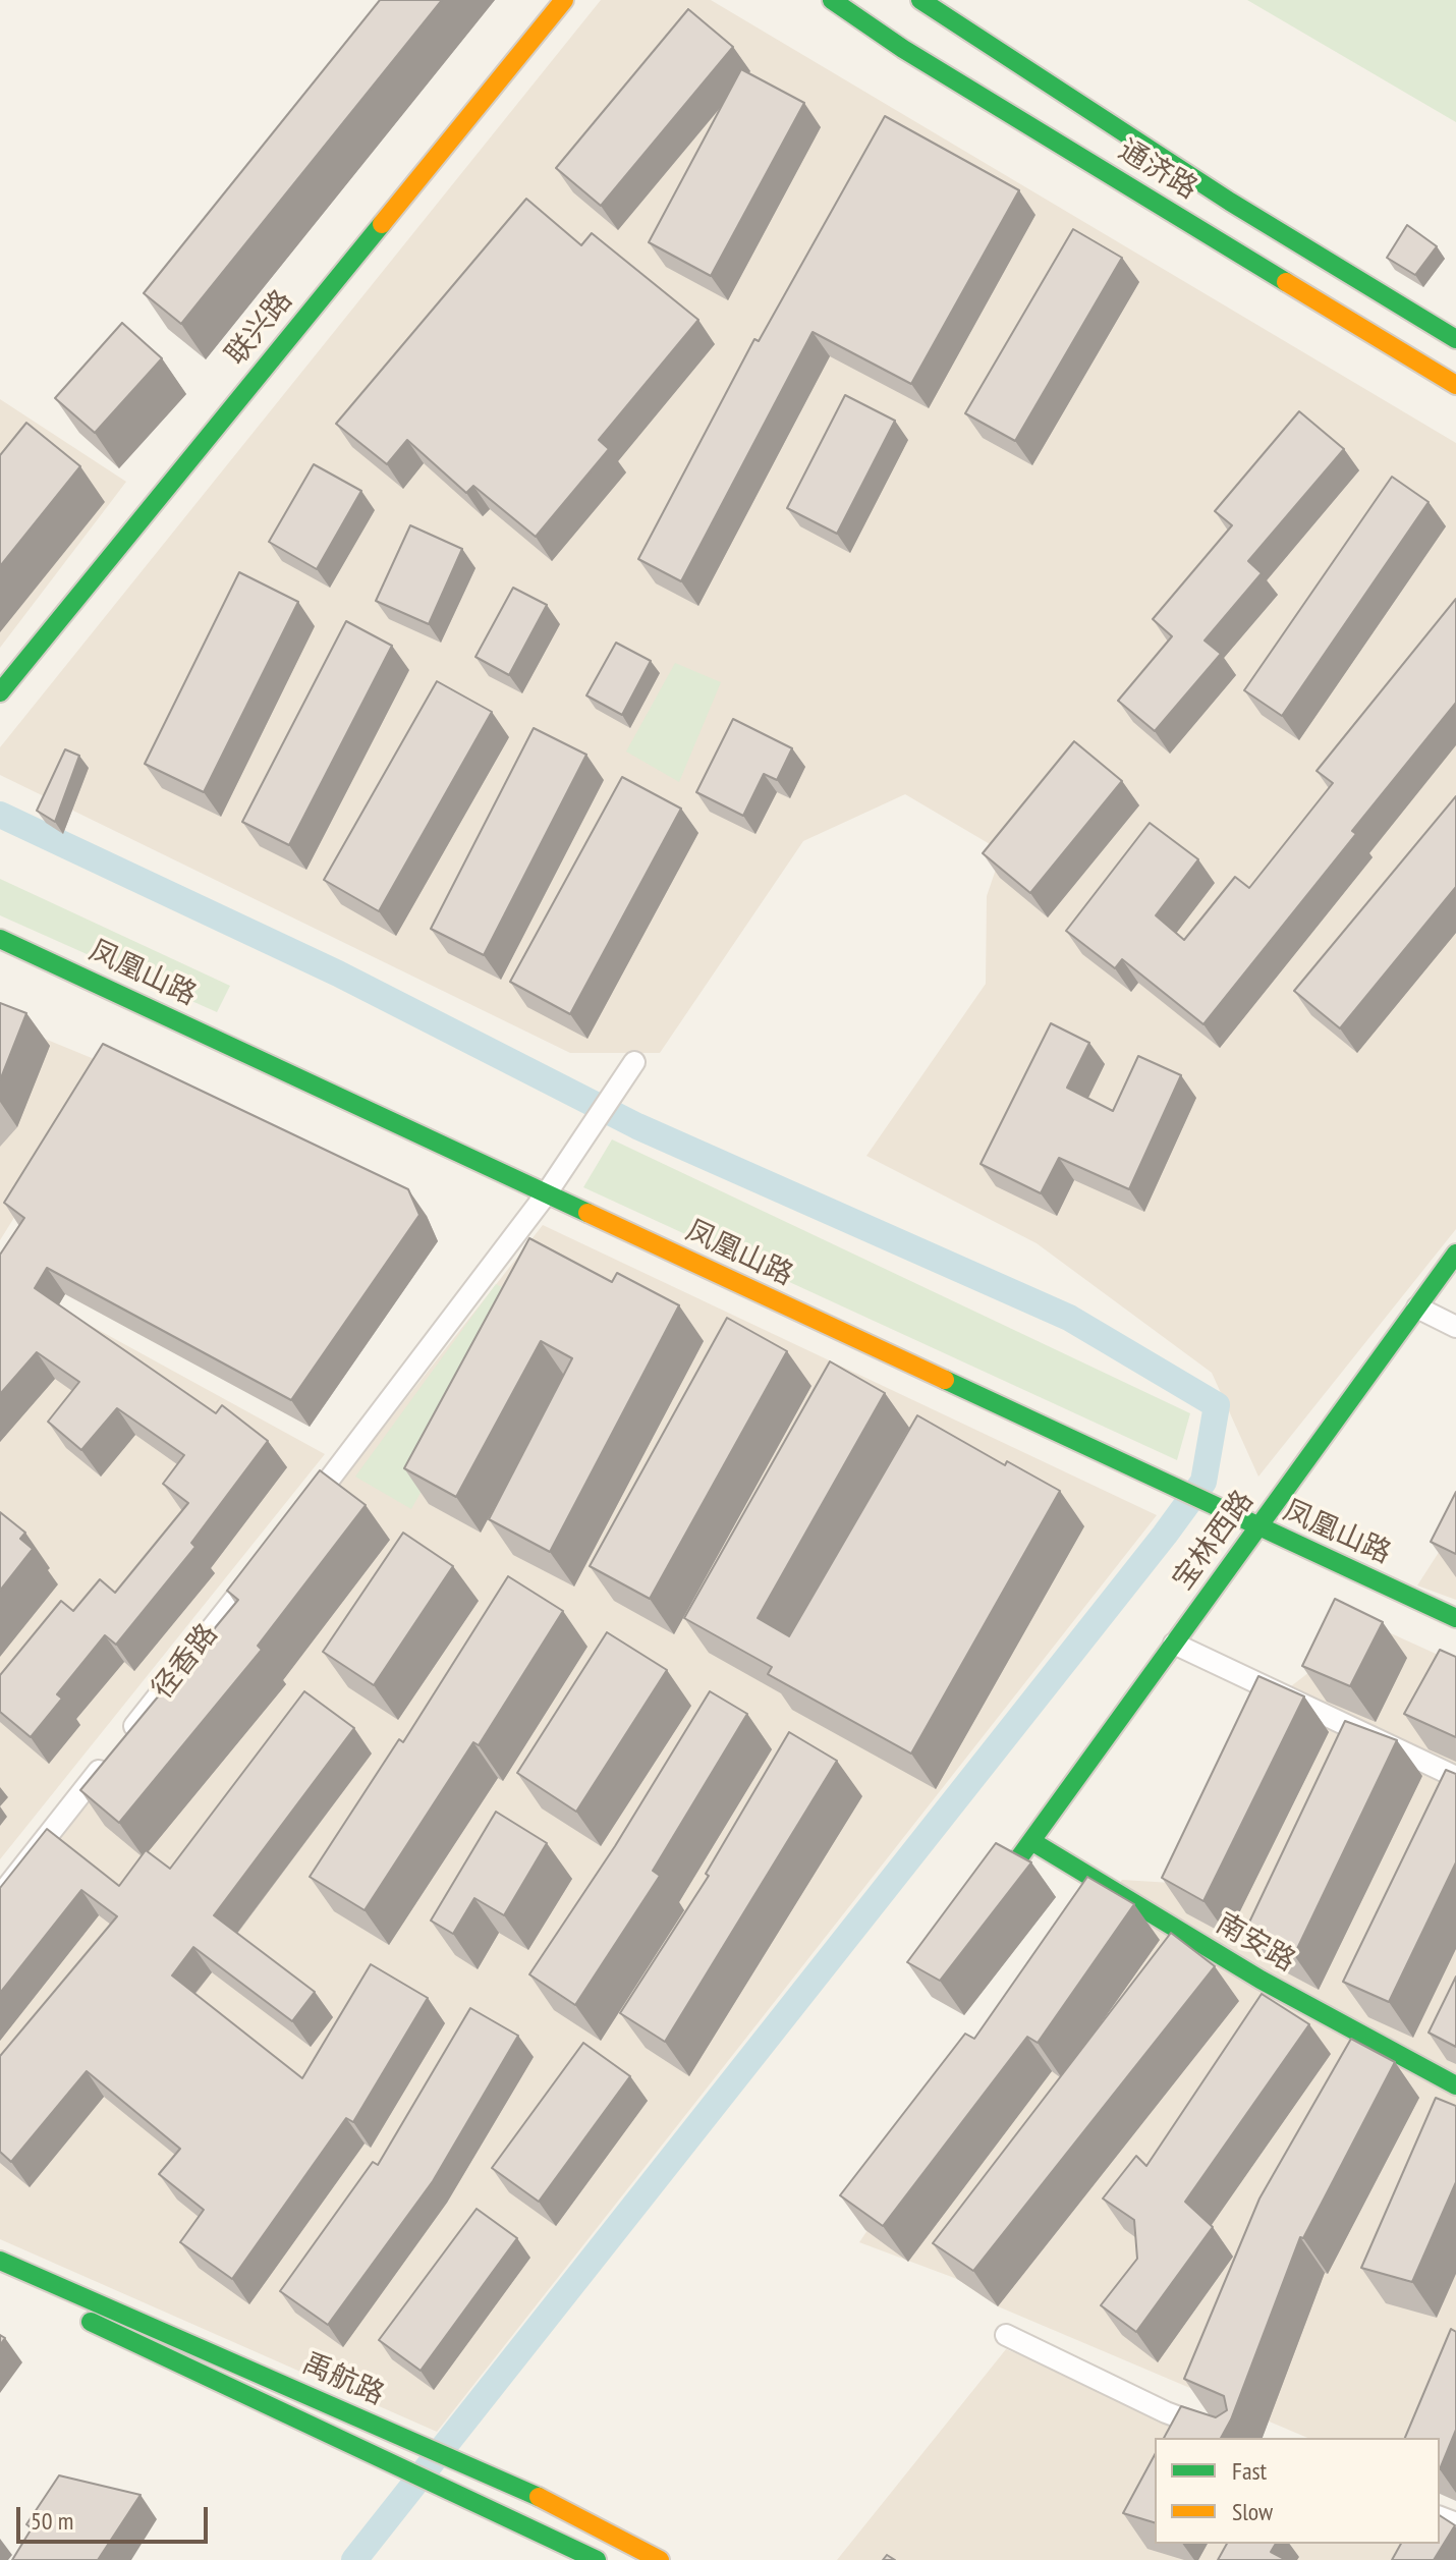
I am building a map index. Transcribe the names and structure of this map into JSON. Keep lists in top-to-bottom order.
{
  "streets": {
    "street": [
      "通济路",
      "联兴路",
      "凤凰山路",
      "宝林西路",
      "径香路",
      "南安路",
      "禹航路"
    ]
  },
  "crossings": [
    ["凤凰山路", "宝林西路"],
    ["宝林西路", "南安路"]
  ],
  "legend": ["Fast", "Slow"],
  "scale_bar": "50 m"
}
